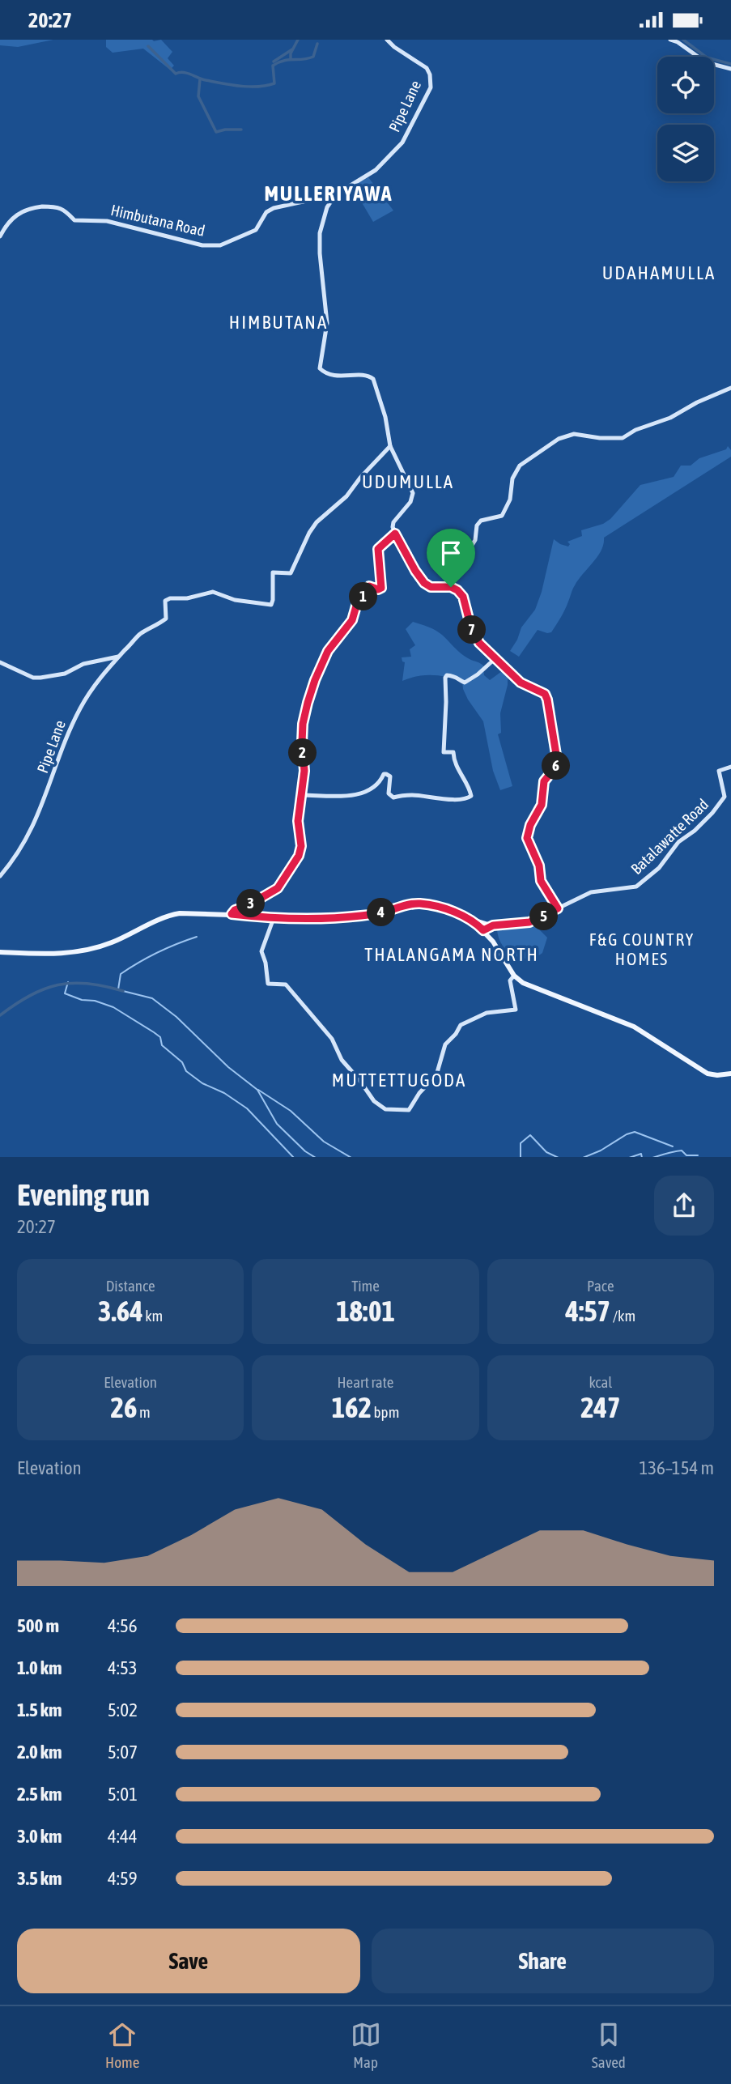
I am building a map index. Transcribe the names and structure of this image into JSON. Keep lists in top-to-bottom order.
{
  "streets": {
    "street": ["Pipe Lane", "Himbutana Road", "Batalawatte Road"]
  },
  "crossings": [
    ["Pipe Lane", "Himbutana Road"]
  ],
  "districts": [
    "MULLERIYAWA",
    "UDAHAMULLA",
    "HIMBUTANA",
    "UDUMULLA",
    "F&G COUNTRY HOMES",
    "THALANGAMA NORTH",
    "MUTTETTUGODA"
  ],
  "page": {
    "status": "20:27",
    "pins": [
      "1",
      "7",
      "2",
      "6",
      "3",
      "4",
      "5"
    ],
    "heading": ["Evening run", "20:27"],
    "stats": [
      ["Distance", "3.64 km"],
      ["Time", "18:01"],
      ["Pace", "4:57 /km"],
      ["Elevation", "26 m"],
      ["Heart rate", "162 bpm"],
      ["kcal", "247"]
    ],
    "chart": ["Elevation", "136–154 m"],
    "list": [
      {
        "name": "500 m",
        "note": "4:56"
      },
      {
        "name": "1.0 km",
        "note": "4:53"
      },
      {
        "name": "1.5 km",
        "note": "5:02"
      },
      {
        "name": "2.0 km",
        "note": "5:07"
      },
      {
        "name": "2.5 km",
        "note": "5:01"
      },
      {
        "name": "3.0 km",
        "note": "4:44"
      },
      {
        "name": "3.5 km",
        "note": "4:59"
      }
    ],
    "buttons": ["Save", "Share"],
    "tabs": ["Home", "Map", "Saved"]
  }
}
